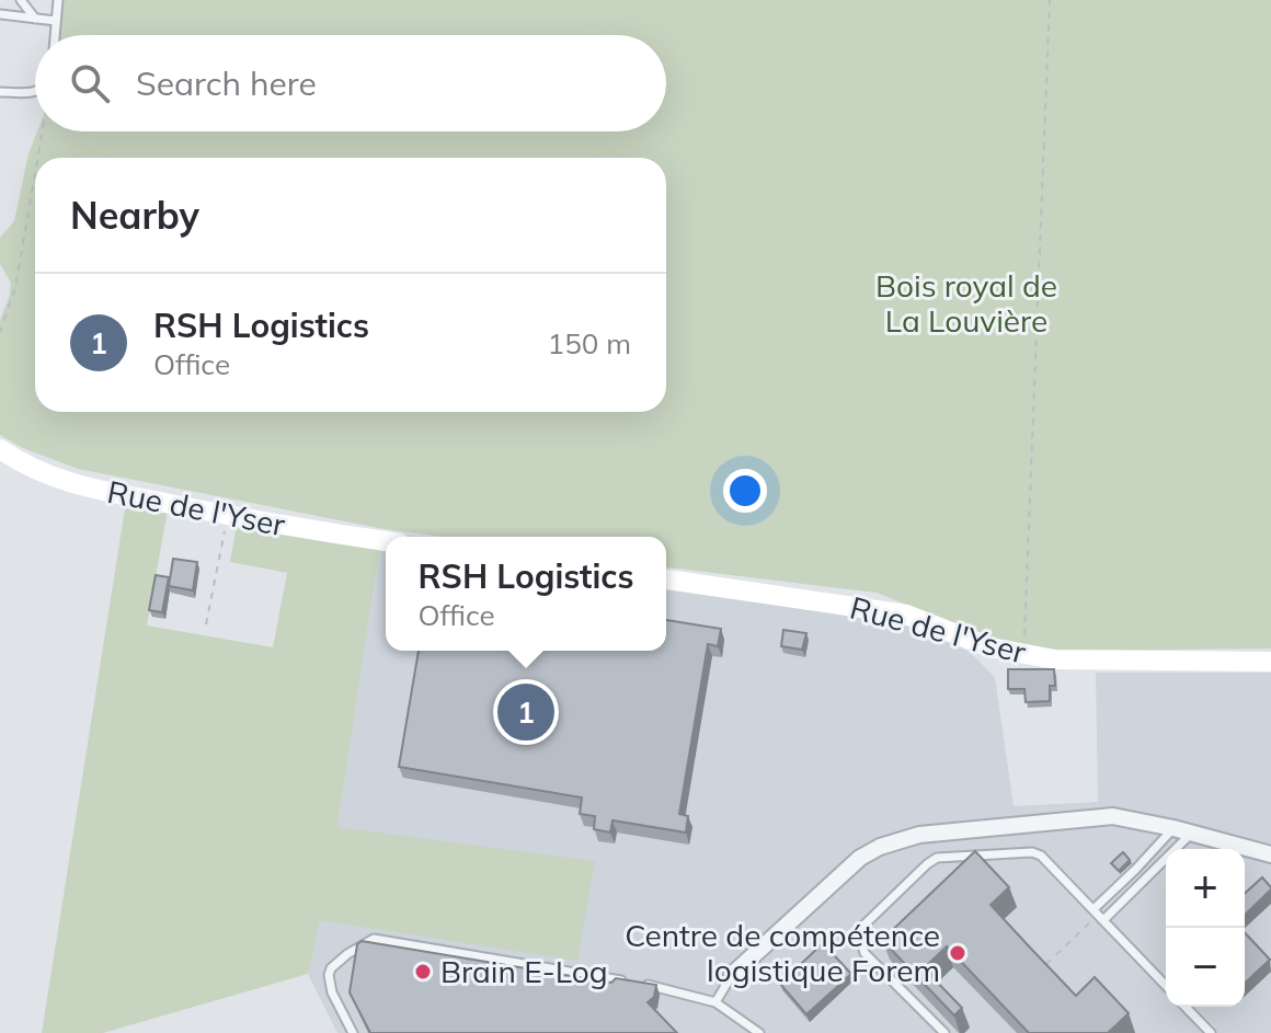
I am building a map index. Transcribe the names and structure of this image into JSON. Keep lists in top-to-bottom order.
{
  "streets": {
    "street": ["Rue de l'Yser"]
  },
  "parks": ["Bois royal de La Louvière"],
  "places": ["Centre de compétence logistique Forem", "Brain E-Log"],
  "page": {
    "search": "Search here",
    "heading": "Nearby",
    "list": [
      {
        "mark": "1",
        "name": "RSH Logistics",
        "note": "Office",
        "value": "150 m"
      }
    ],
    "popup": ["RSH Logistics", "Office"],
    "pins": "1",
    "map_buttons": ["+", "−"]
  }
}
